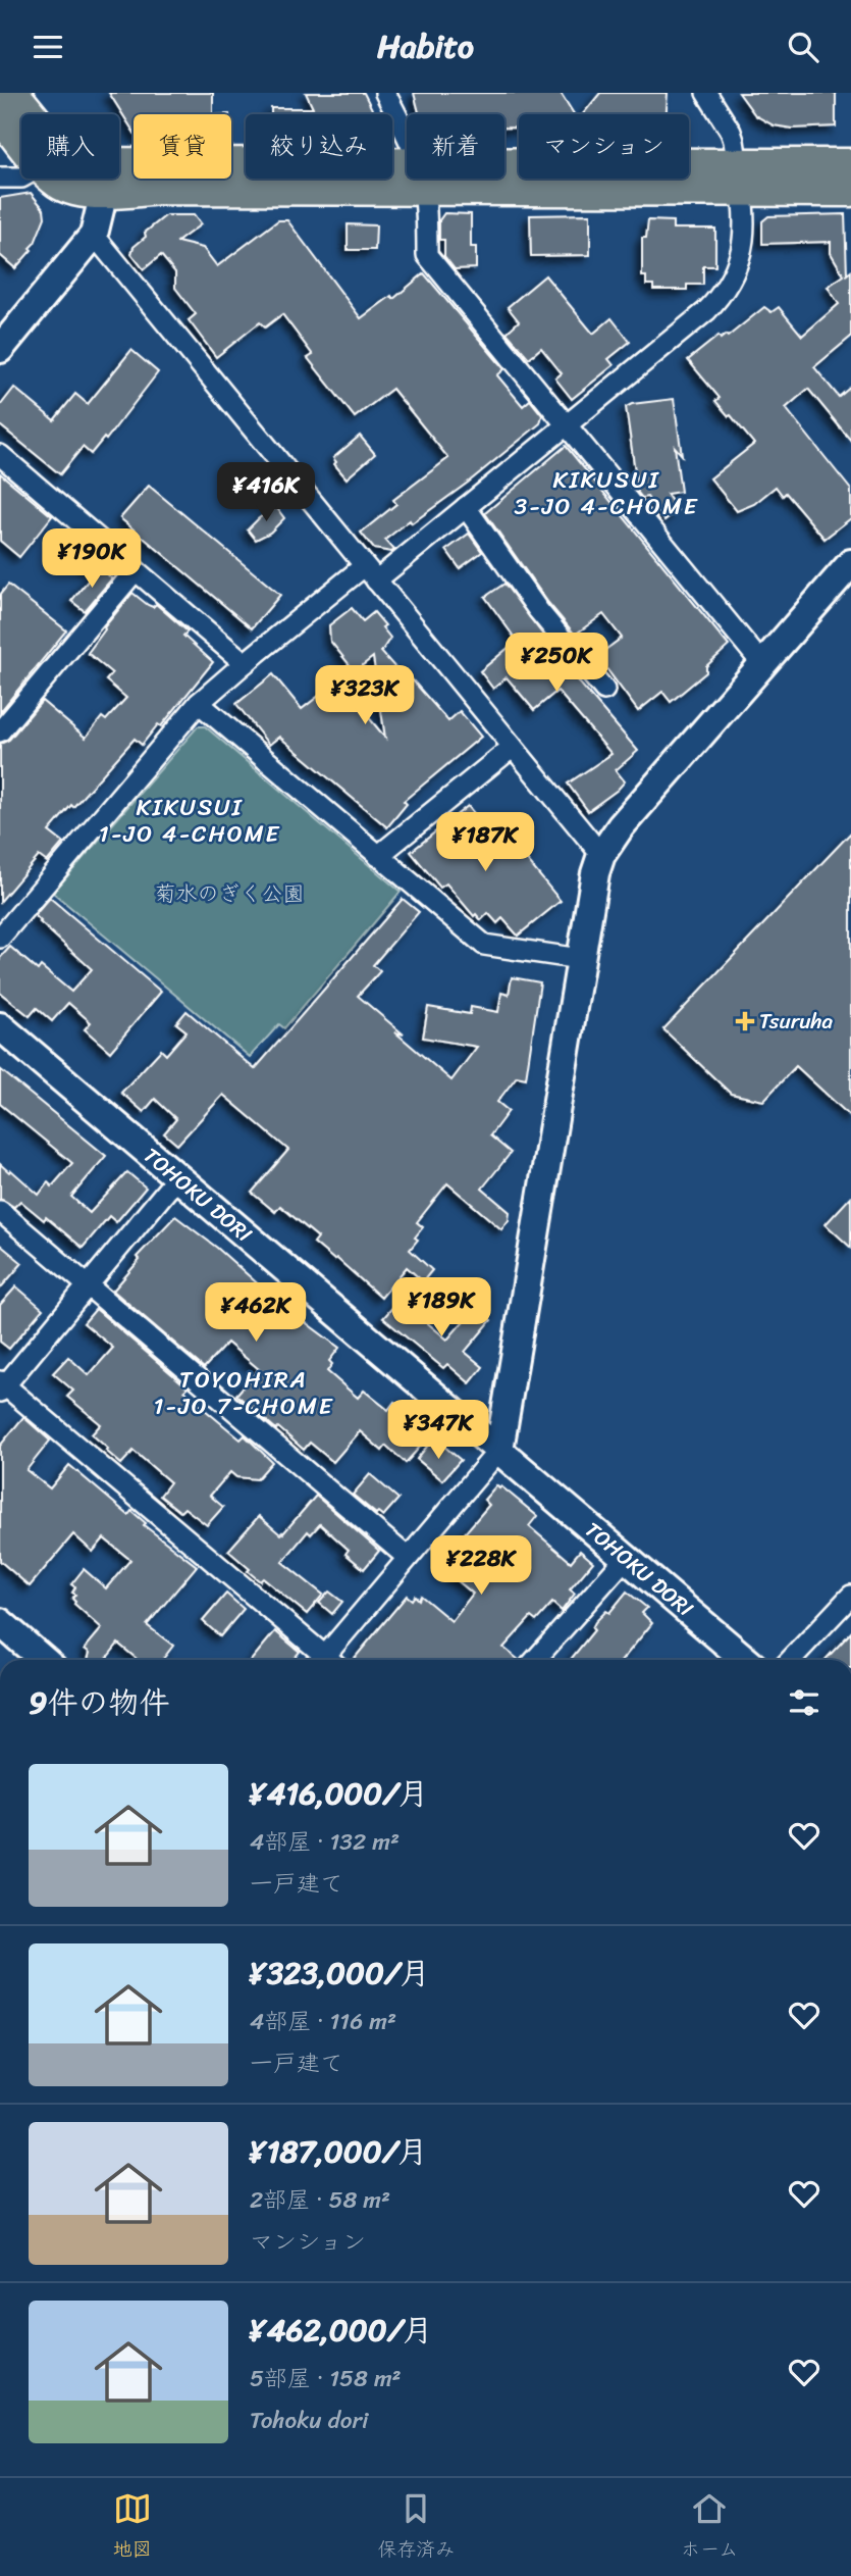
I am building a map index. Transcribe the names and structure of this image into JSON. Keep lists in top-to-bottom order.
{
  "streets": {
    "street": ["TOHOKU DORI"]
  },
  "districts": ["KIKUSUI 3-JO 4-CHOME", "KIKUSUI 1-JO 4-CHOME", "TOYOHIRA 1-JO 7-CHOME"],
  "parks": ["菊水のぎく公園"],
  "places": {
    "health": ["Tsuruha"]
  },
  "page": {
    "header": "Habito",
    "chip": [
      "購入",
      "賃貸",
      "絞り込み",
      "新着",
      "マンション"
    ],
    "price": [
      "¥416K",
      "¥190K",
      "¥250K",
      "¥323K",
      "¥187K",
      "¥189K",
      "¥462K",
      "¥347K",
      "¥228K"
    ],
    "heading": "9件の物件",
    "list": [
      {
        "name": "¥416,000/月",
        "note": "4部屋 · 132 m² · 一戸建て"
      },
      {
        "name": "¥323,000/月",
        "note": "4部屋 · 116 m² · 一戸建て"
      },
      {
        "name": "¥187,000/月",
        "note": "2部屋 · 58 m² · マンション"
      },
      {
        "name": "¥462,000/月",
        "note": "5部屋 · 158 m² · Tohoku dori"
      }
    ],
    "tabs": ["地図", "保存済み", "ホーム"]
  }
}
